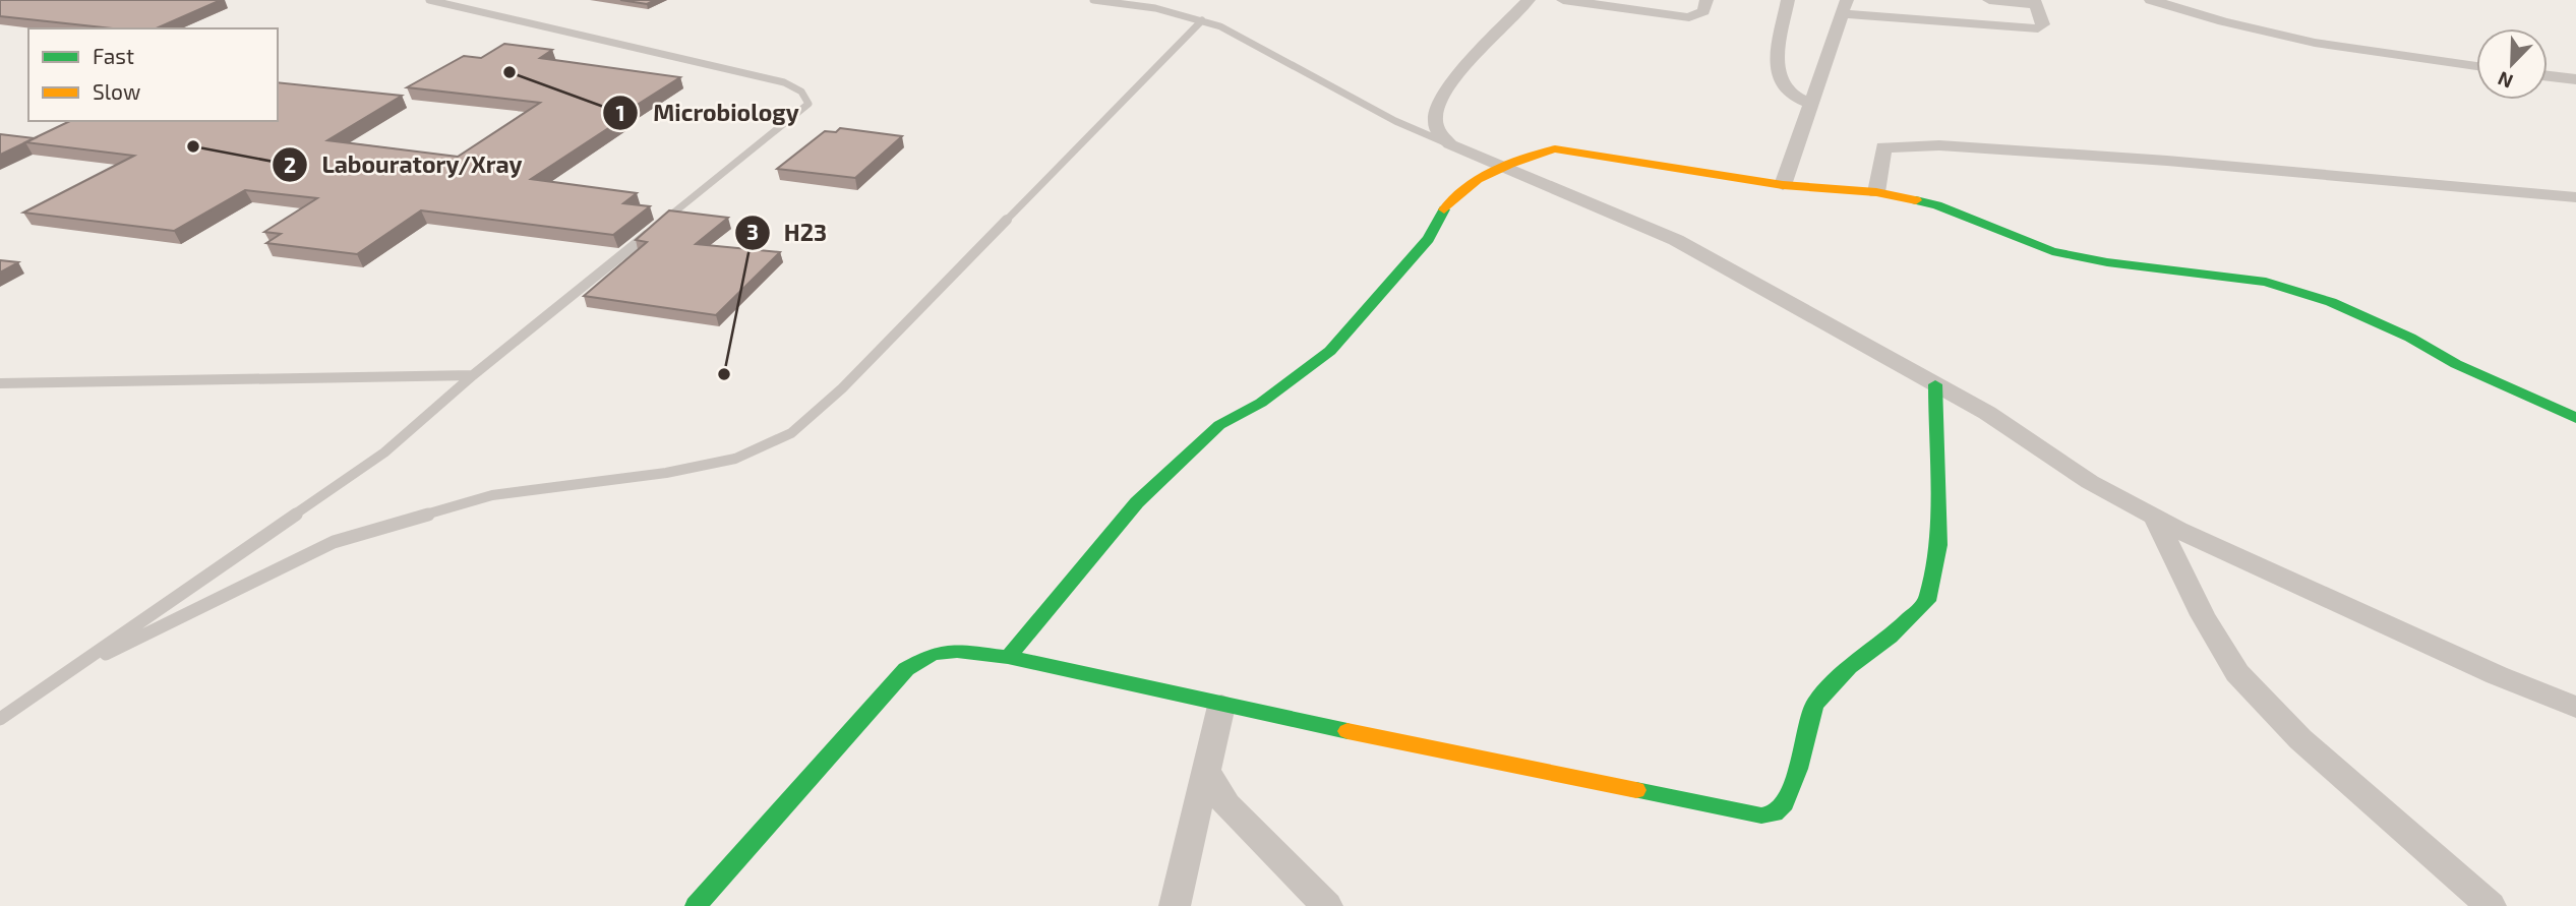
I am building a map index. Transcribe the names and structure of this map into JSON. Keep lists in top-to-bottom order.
{
  "places": ["Microbiology", "Labouratory/Xray", "H23"],
  "legend": ["Fast", "Slow"],
  "north": "bottom left"
}
